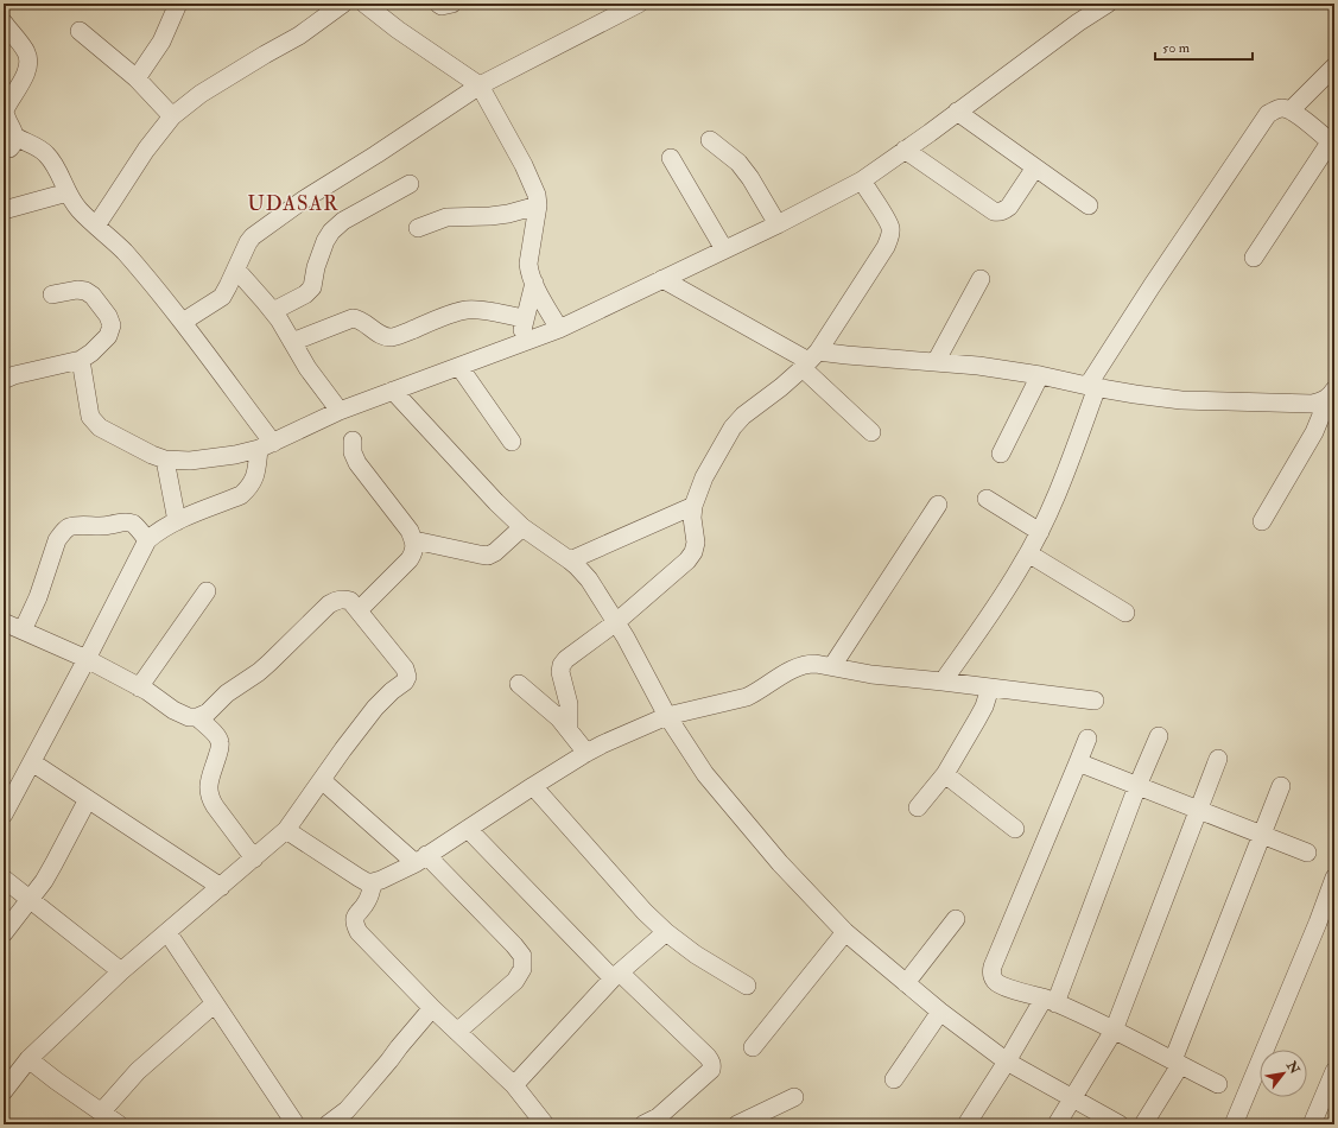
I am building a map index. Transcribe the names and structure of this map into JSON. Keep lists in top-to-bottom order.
{
  "districts": ["UDASAR"],
  "scale_bar": "50 m",
  "north": "top right"
}
